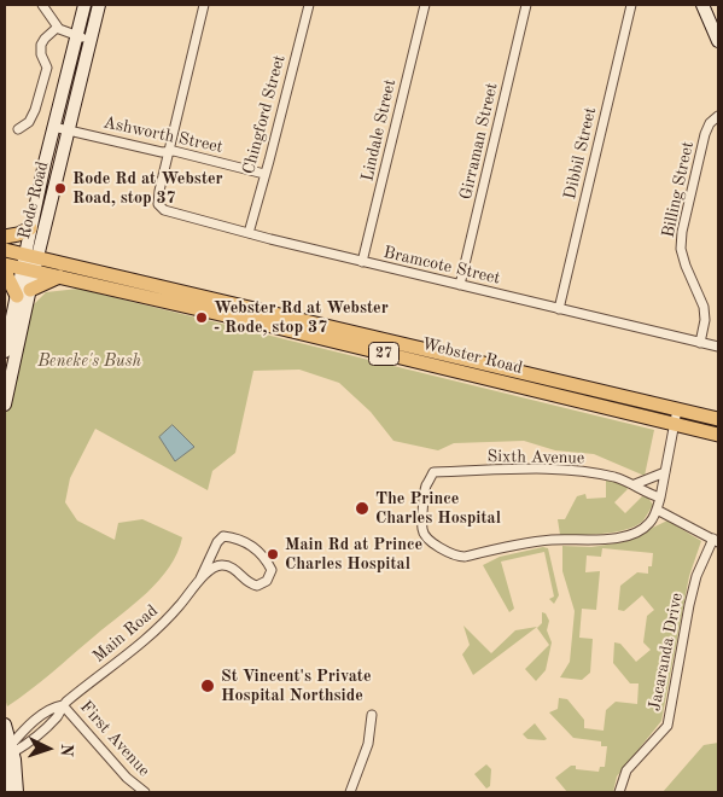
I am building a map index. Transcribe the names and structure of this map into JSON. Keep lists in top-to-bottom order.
{
  "streets": {
    "main road": ["Rode Road", "27", "Webster Road"],
    "street": [
      "Chingford Street",
      "Lindale Street",
      "Ashworth Street",
      "Girraman Street",
      "Dibbil Street",
      "Billing Street",
      "Bramcote Street",
      "Sixth Avenue",
      "Main Road",
      "Jacaranda Drive",
      "First Avenue"
    ]
  },
  "crossings": [
    ["Chingford Street", "Ashworth Street"],
    ["Chingford Street", "Bramcote Street"],
    ["Lindale Street", "Bramcote Street"],
    ["Ashworth Street", "Rode Road"],
    ["Ashworth Street", "Bramcote Street"],
    ["Girraman Street", "Bramcote Street"],
    ["Dibbil Street", "Bramcote Street"],
    ["Billing Street", "Bramcote Street"],
    ["Rode Road", "Webster Road"],
    ["Main Road", "First Avenue"]
  ],
  "parks": ["Beneke's Bush"],
  "places": [
    "Rode Rd at Webster Road, stop 37",
    "Webster Rd at Webster - Rode, stop 37",
    "The Prince Charles Hospital",
    "Main Rd at Prince Charles Hospital",
    "St Vincent's Private Hospital Northside"
  ],
  "north": "right"
}
